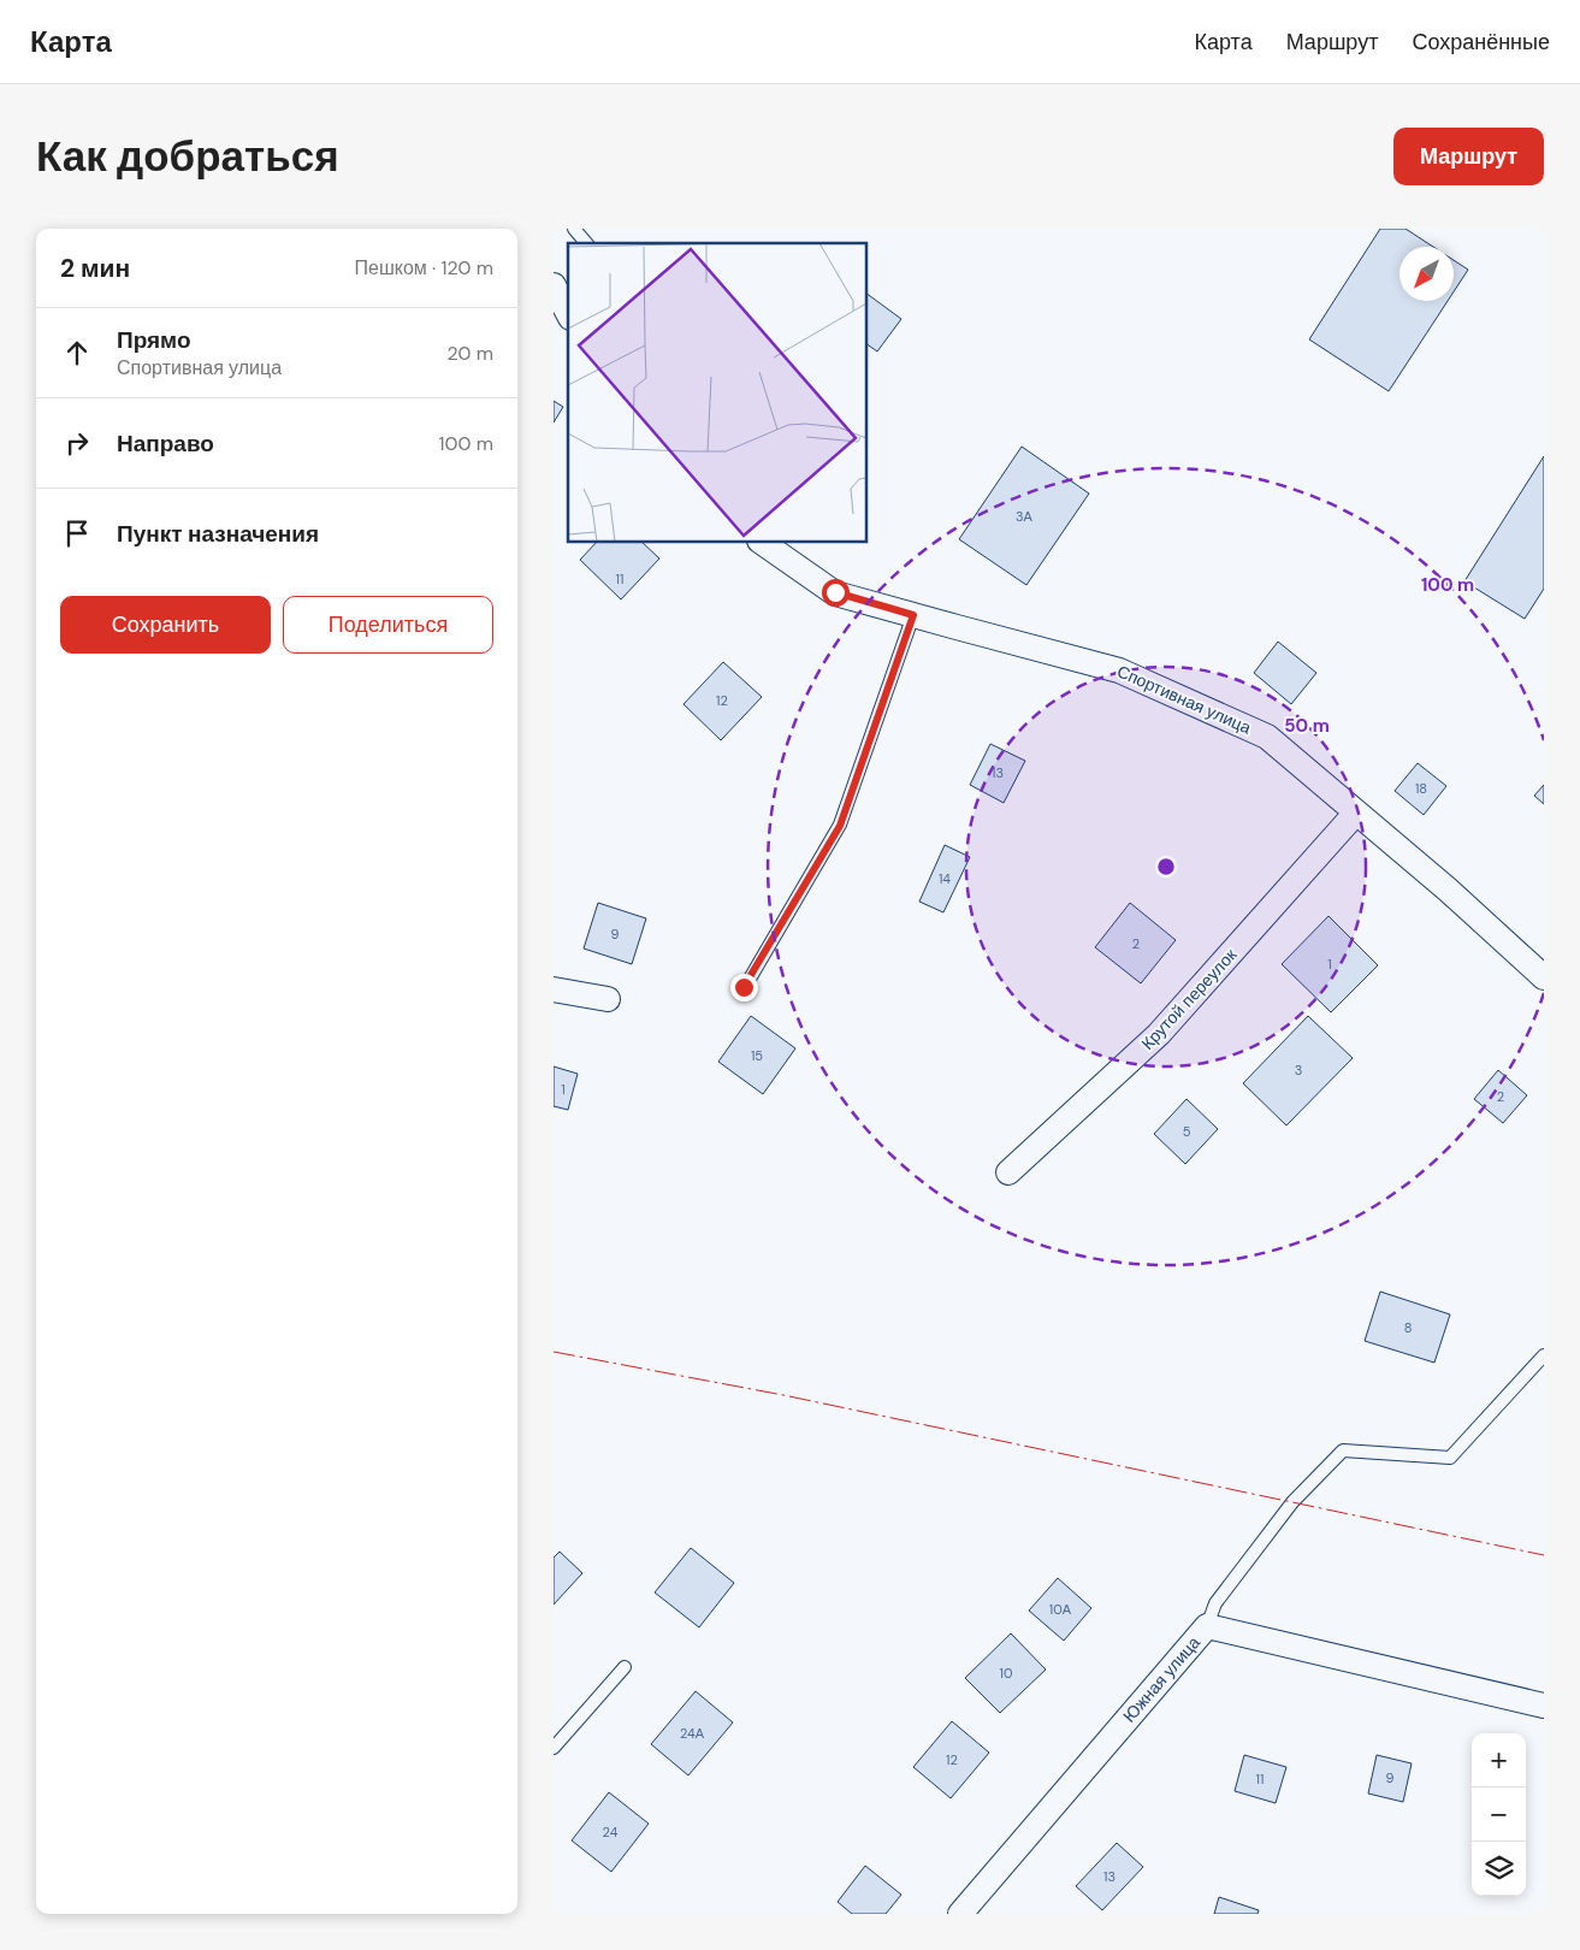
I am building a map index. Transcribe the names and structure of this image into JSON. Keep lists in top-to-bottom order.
{
  "streets": {
    "street": ["Спортивная улица", "Крутой переулок", "Южная улица"]
  },
  "crossings": [
    ["Спортивная улица", "Крутой переулок"]
  ],
  "house_numbers": [
    "3А",
    "11",
    "12",
    "13",
    "18",
    "14",
    "9",
    "2",
    "1",
    "15",
    "3",
    "1",
    "2",
    "5",
    "8",
    "10А",
    "10",
    "24А",
    "12",
    "9",
    "11",
    "24",
    "13"
  ],
  "north": "bottom left",
  "page": {
    "header": "Карта",
    "nav": ["Карта", "Маршрут", "Сохранённые"],
    "buttons": [
      "Маршрут",
      ["Сохранить", "Поделиться"]
    ],
    "title": "Как добраться",
    "heading": ["2 мин", "Пешком · 120 m"],
    "list": [
      ["Прямо", "Спортивная улица", "20 m"],
      ["Направо", "100 m"],
      "Пункт назначения"
    ],
    "map_buttons": ["+", "−"]
  },
  "rings": ["100 m", "50 m"]
}
